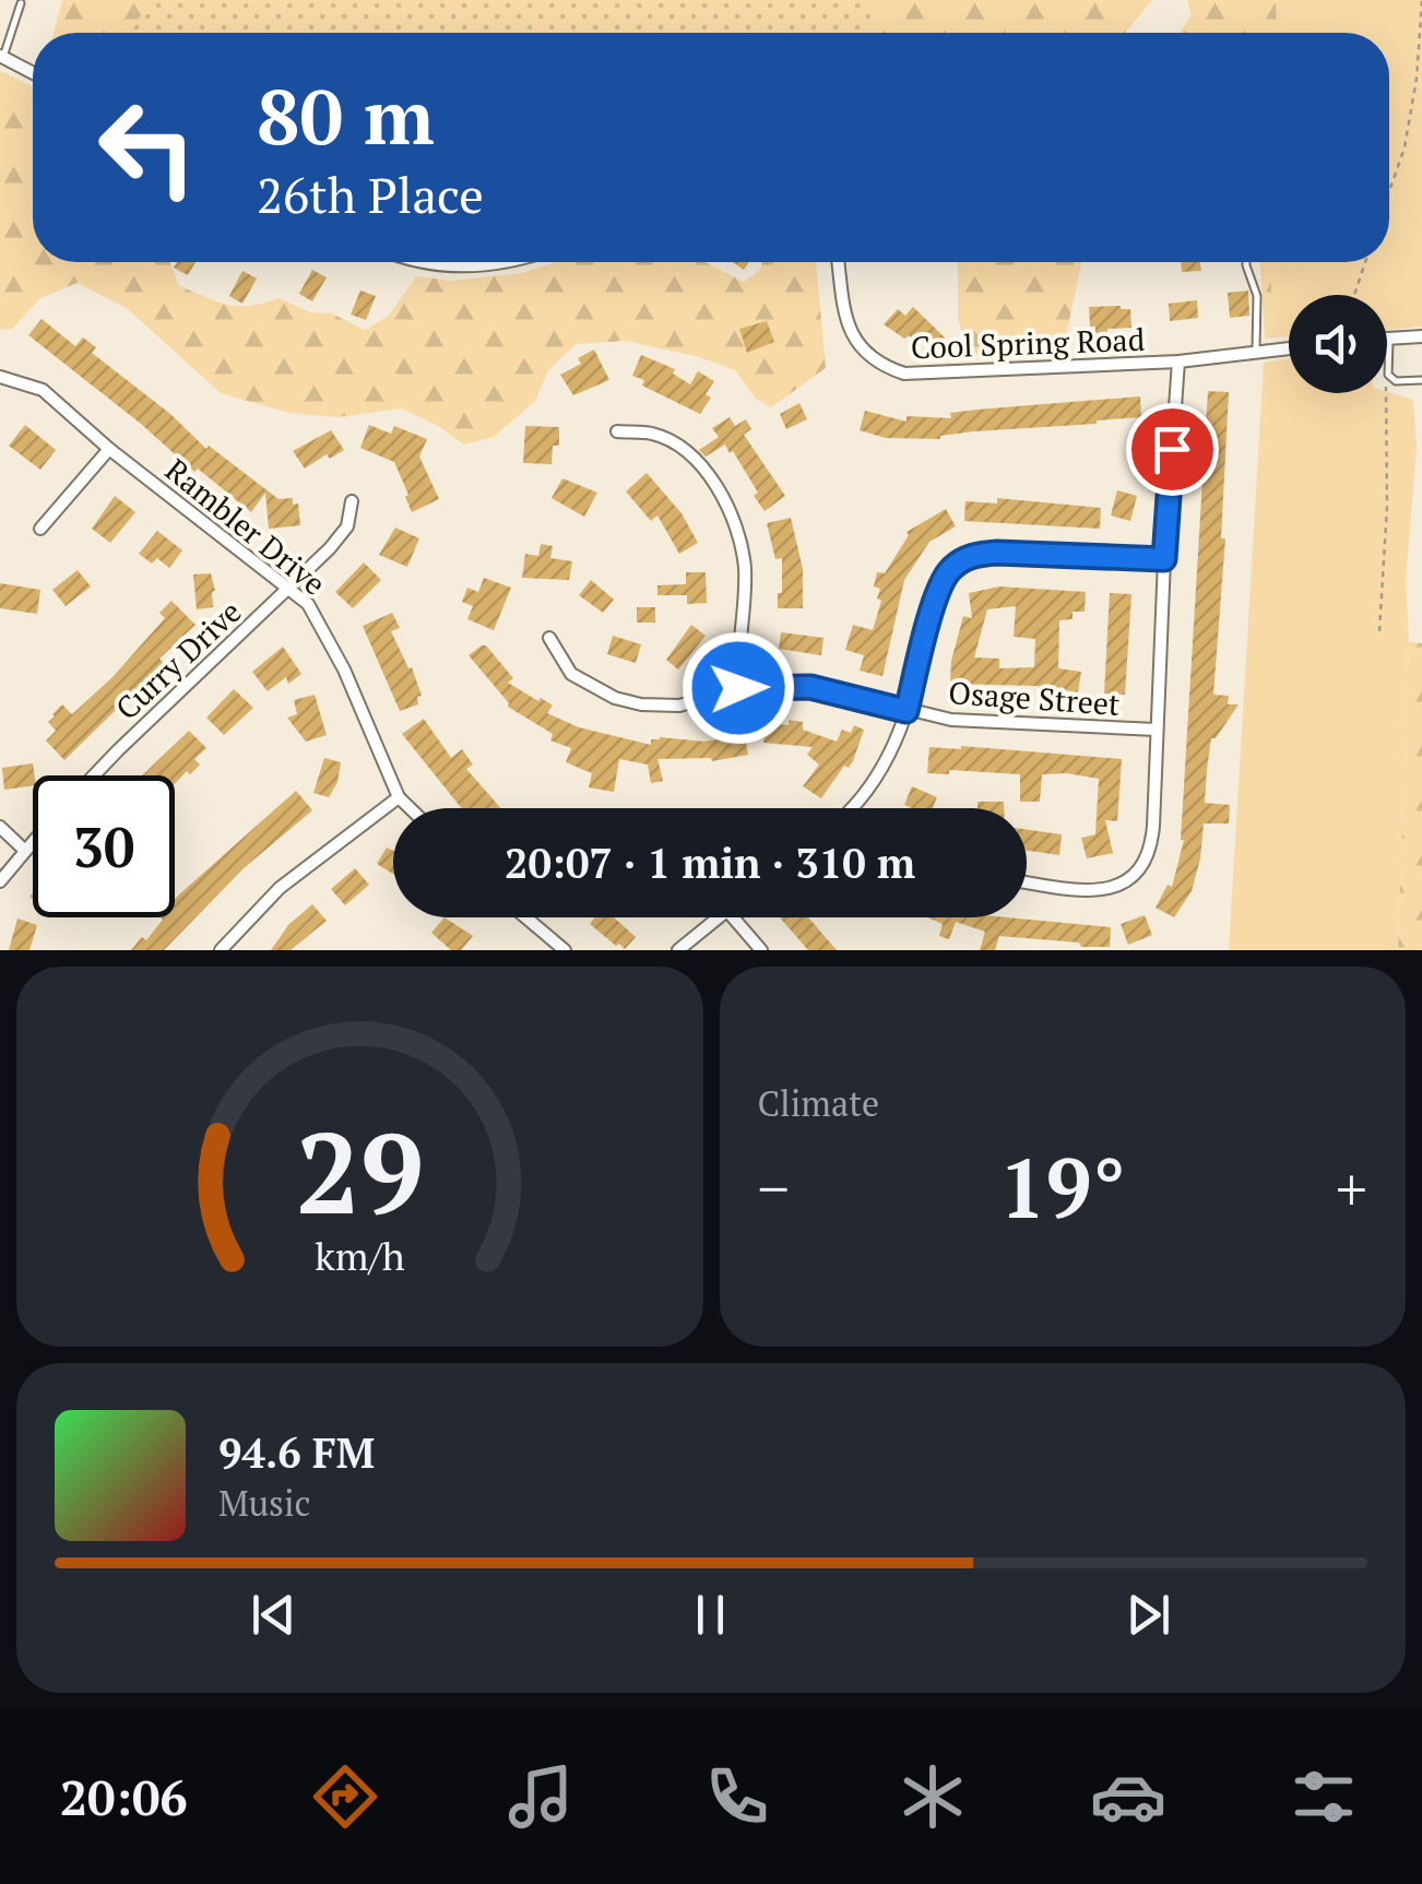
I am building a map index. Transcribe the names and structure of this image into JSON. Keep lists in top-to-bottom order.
{
  "streets": {
    "street": [
      "Cool Spring Road",
      "Rambler Drive",
      "Curry Drive",
      "Osage Street"
    ]
  },
  "crossings": [
    ["Rambler Drive", "Curry Drive"]
  ],
  "page": {
    "turn": ["80 m", "26th Place"],
    "limit": "30",
    "trip": "20:07 · 1 min · 310 m",
    "tile": "Climate",
    "heat": ["−", "19°", "+"],
    "song": ["94.6 FM", "Music"],
    "tabs": "20:06",
    "gauge": ["29", "km/h"]
  }
}
